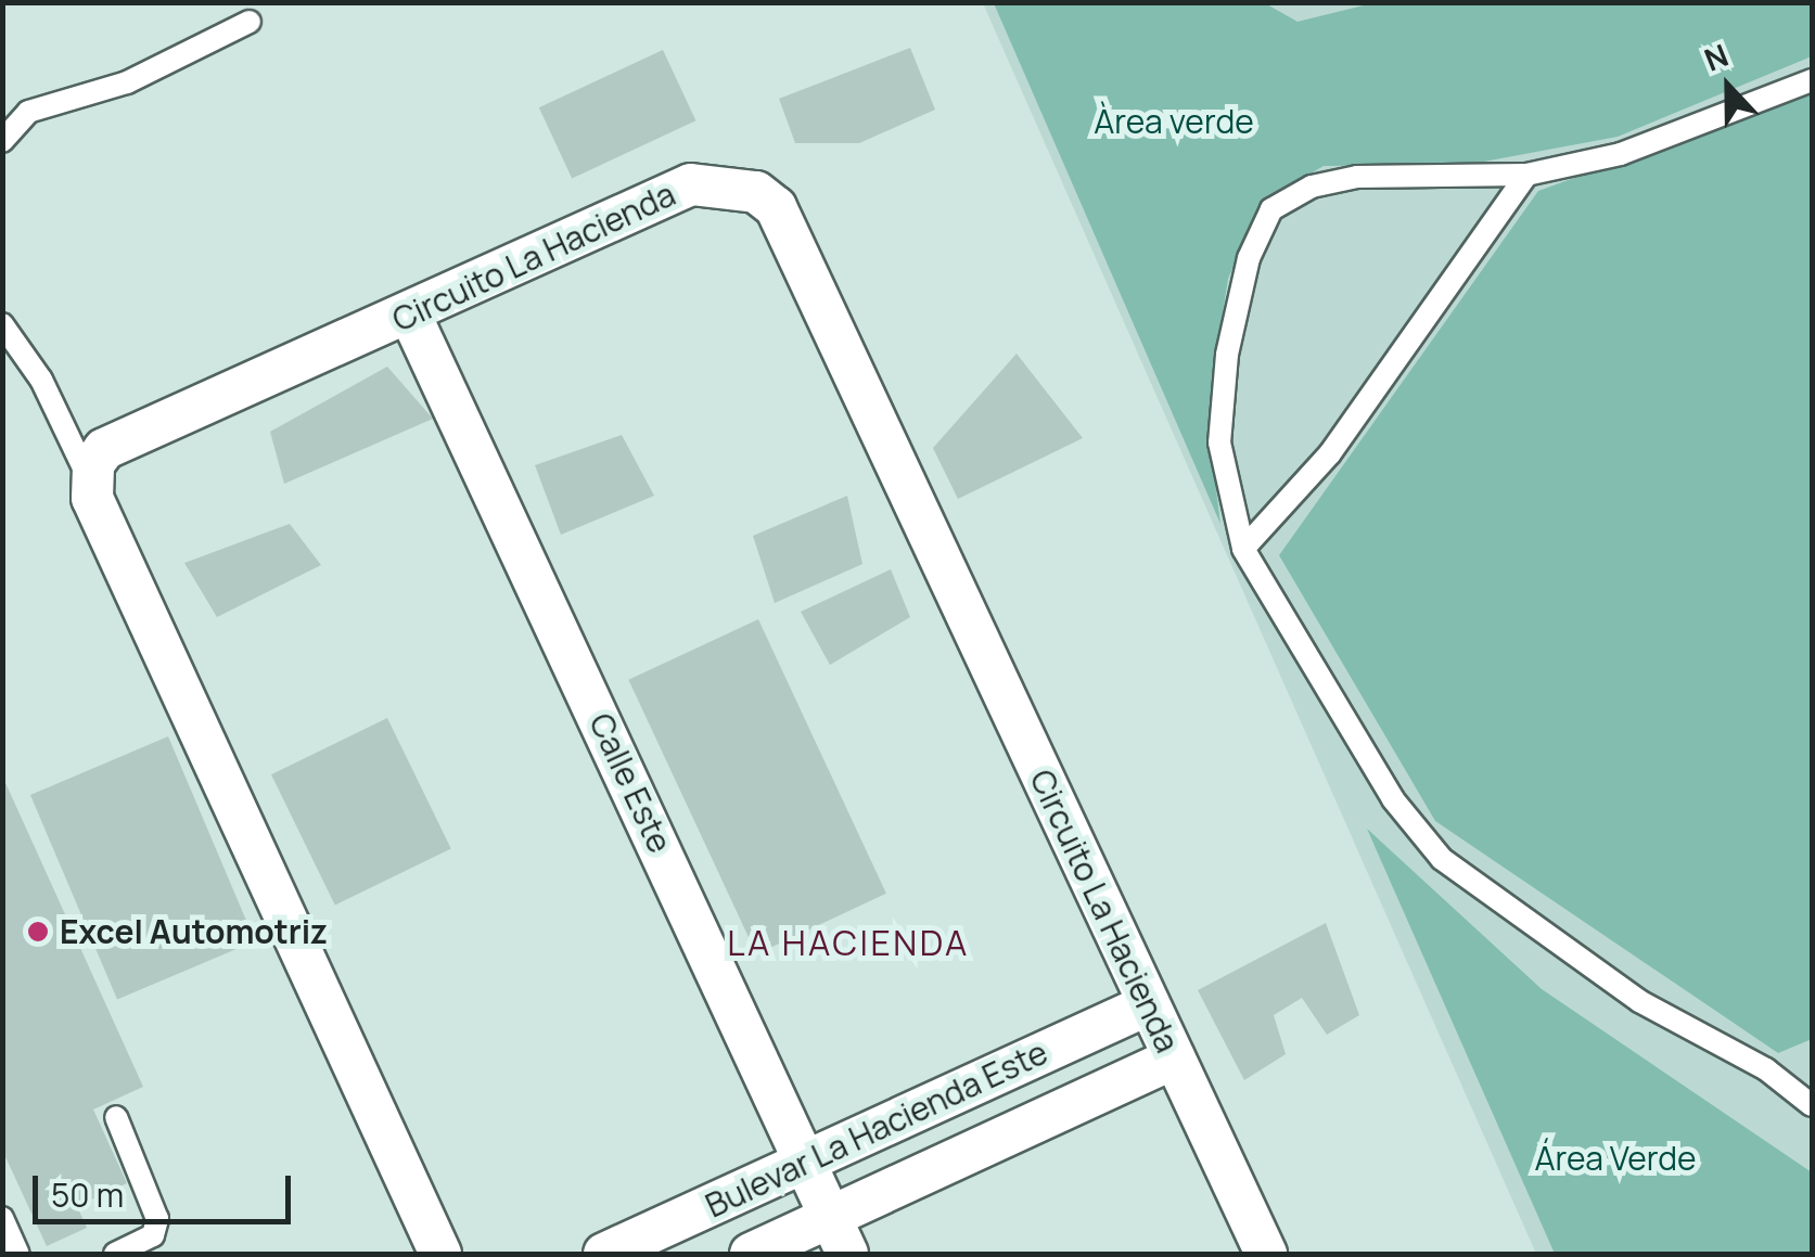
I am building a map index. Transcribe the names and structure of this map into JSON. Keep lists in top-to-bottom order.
{
  "streets": {
    "street": ["Circuito La Hacienda", "Calle Este", "Bulevar La Hacienda Este"]
  },
  "crossings": [
    ["Circuito La Hacienda", "Calle Este"],
    ["Circuito La Hacienda", "Bulevar La Hacienda Este"],
    ["Calle Este", "Bulevar La Hacienda Este"]
  ],
  "districts": ["LA HACIENDA"],
  "parks": ["Àrea verde", "Área Verde"],
  "places": ["Excel Automotriz"],
  "scale_bar": "50 m",
  "north": "top"
}
